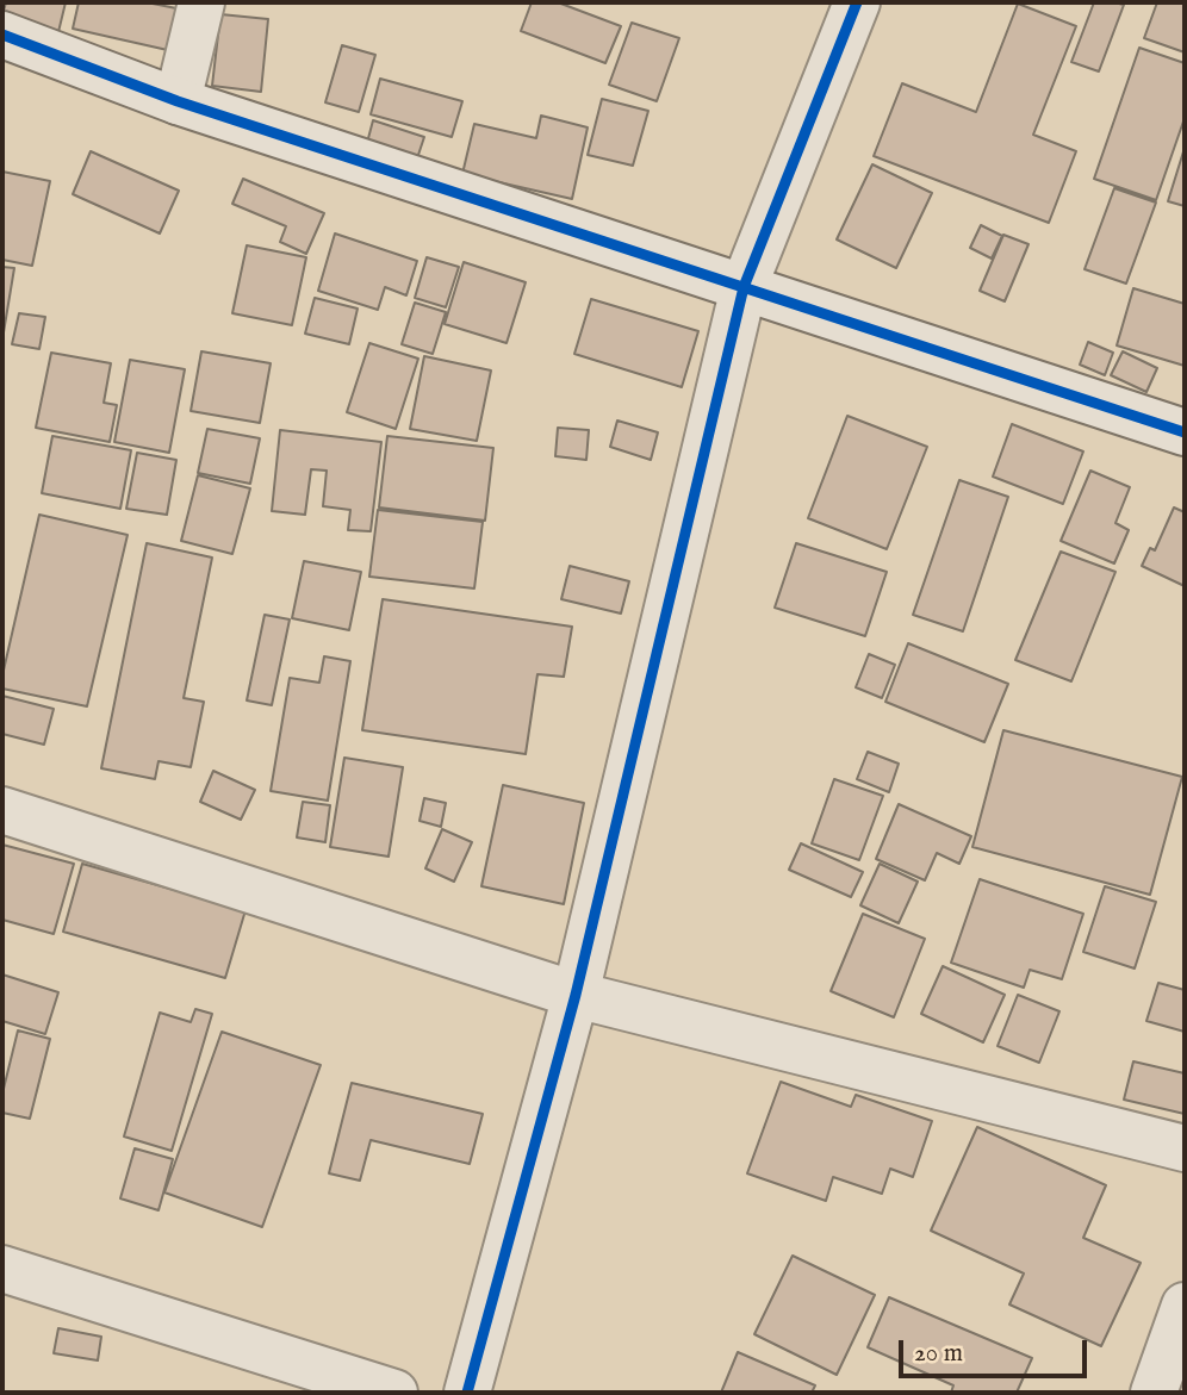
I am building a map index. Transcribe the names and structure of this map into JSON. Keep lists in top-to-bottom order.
{
  "scale_bar": "20 m"
}
